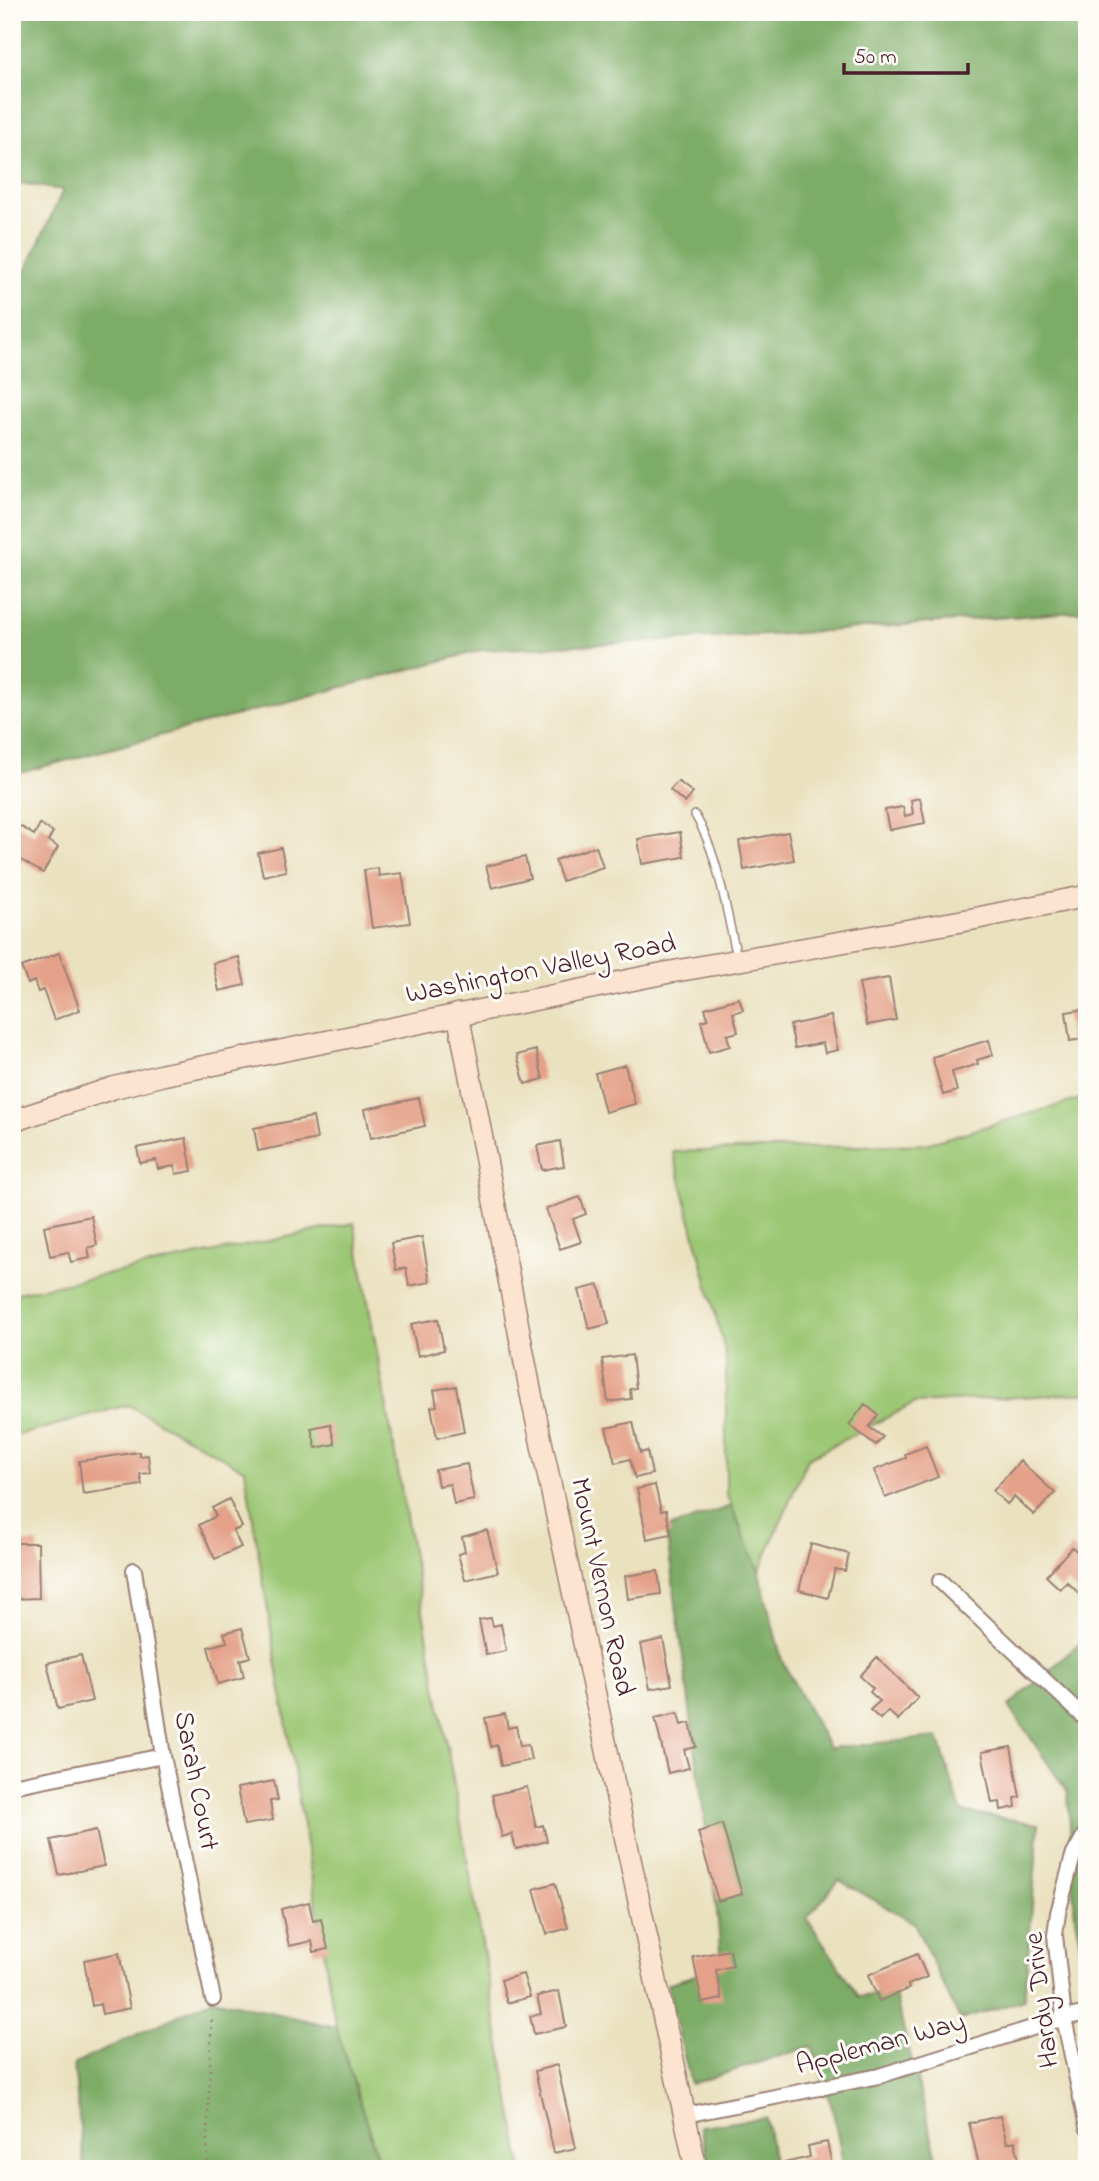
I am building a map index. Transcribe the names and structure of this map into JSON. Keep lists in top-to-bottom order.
{
  "streets": {
    "street": [
      "Washington Valley Road",
      "Mount Vernon Road",
      "Sarah Court",
      "Hardy Drive",
      "Appleman Way"
    ]
  },
  "crossings": [
    ["Washington Valley Road", "Mount Vernon Road"],
    ["Mount Vernon Road", "Appleman Way"],
    ["Hardy Drive", "Appleman Way"]
  ],
  "scale_bar": "50 m"
}
